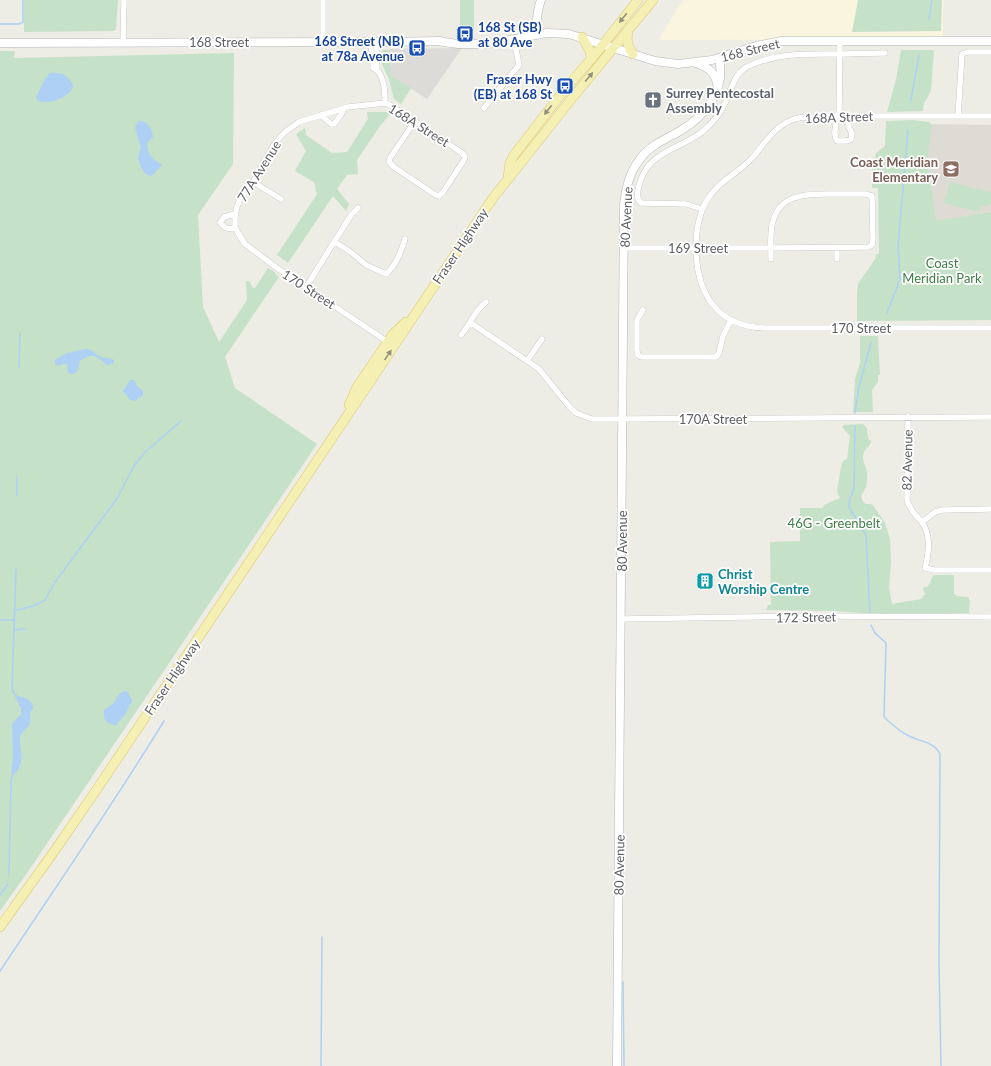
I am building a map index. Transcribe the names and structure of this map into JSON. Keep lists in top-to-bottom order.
{
  "streets": {
    "main road": ["168 Street", "80 Avenue", "Fraser Highway"],
    "street": [
      "168A Street",
      "77A Avenue",
      "169 Street",
      "170 Street",
      "170A Street",
      "82 Avenue",
      "172 Street"
    ]
  },
  "crossings": [
    ["168 Street", "80 Avenue"],
    ["168 Street", "Fraser Highway"],
    ["168A Street", "77A Avenue"],
    ["168A Street", "169 Street"],
    ["168A Street", "170 Street"],
    ["77A Avenue", "170 Street"],
    ["80 Avenue", "169 Street"],
    ["80 Avenue", "170A Street"],
    ["80 Avenue", "172 Street"],
    ["Fraser Highway", "170 Street"],
    ["169 Street", "170 Street"],
    ["170A Street", "82 Avenue"]
  ],
  "parks": ["Coast Meridian Park", "46G - Greenbelt"],
  "places": {
    "bus stop": ["168 St (SB) at 80 Ave", "168 Street (NB) at 78a Avenue", "Fraser Hwy (EB) at 168 St"],
    "church": ["Surrey Pentecostal Assembly"],
    "school or university": ["Coast Meridian Elementary"],
    "building": ["Christ Worship Centre"]
  }
}
